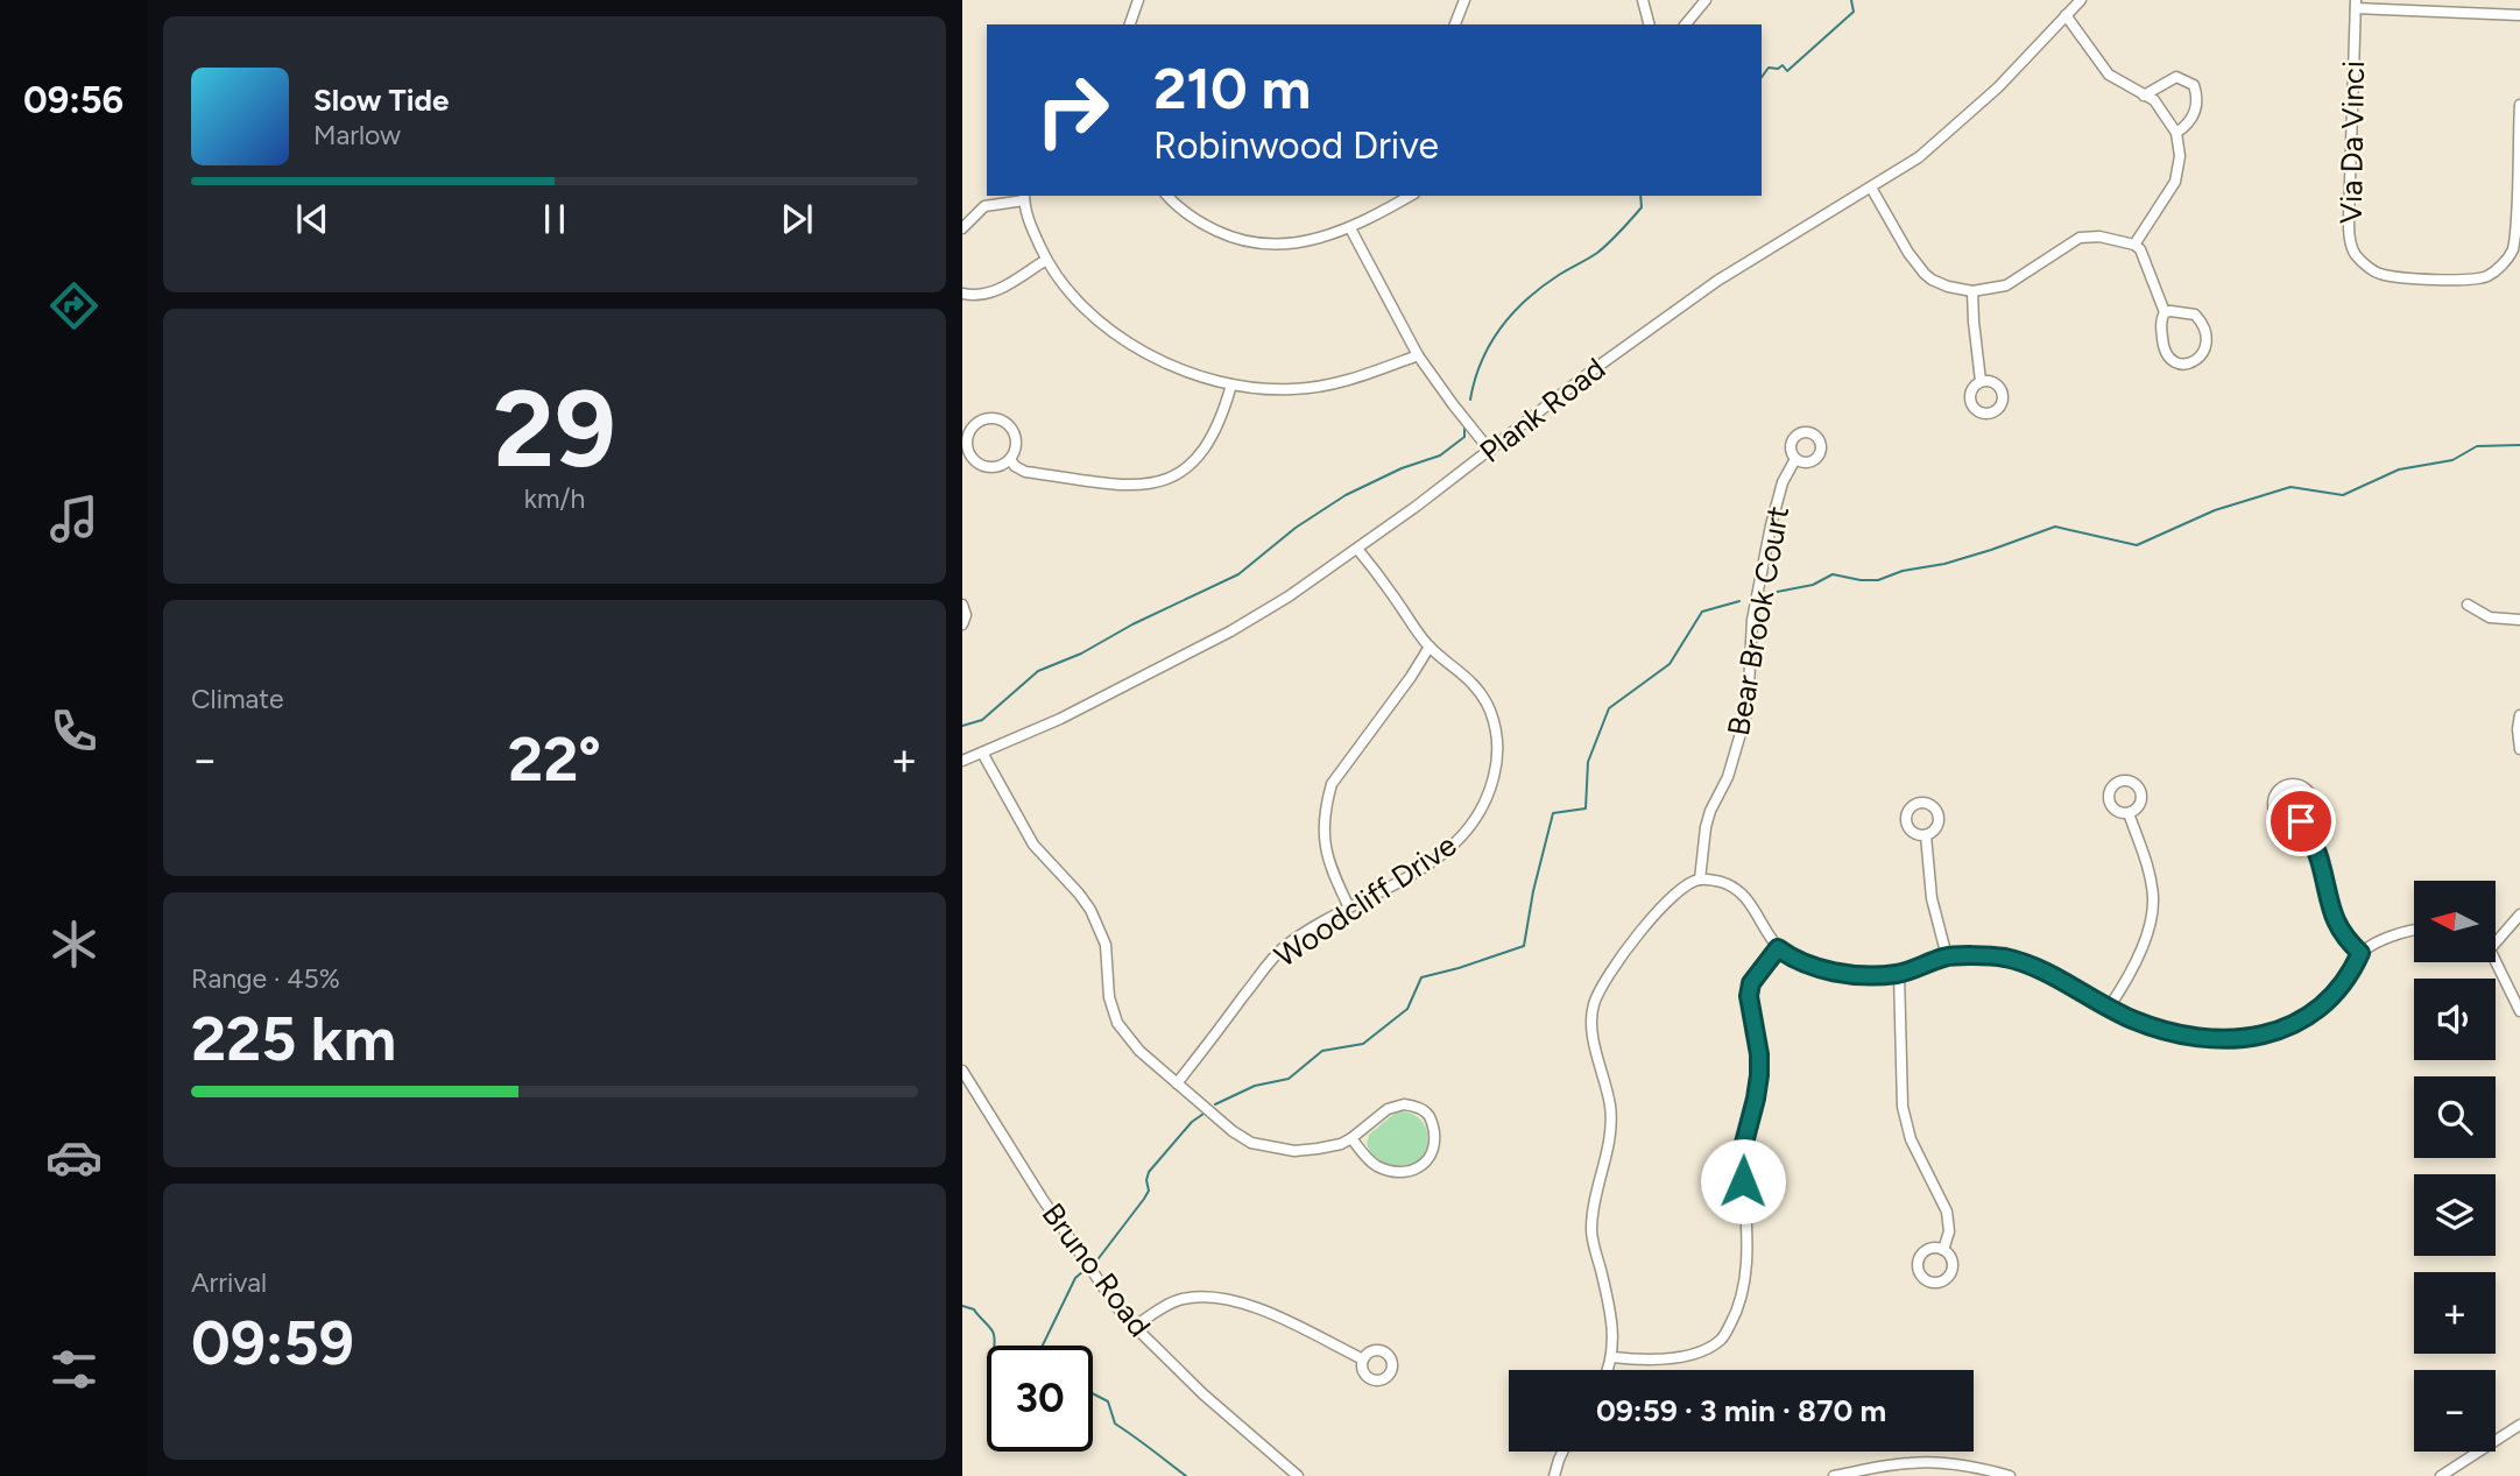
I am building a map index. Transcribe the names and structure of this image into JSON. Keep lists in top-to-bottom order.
{
  "streets": {
    "street": [
      "Via Da Vinci",
      "Plank Road",
      "Bear Brook Court",
      "Woodcliff Drive",
      "Bruno Road"
    ]
  },
  "crossings": [
    ["Plank Road", "Woodcliff Drive"]
  ],
  "north": "left",
  "page": {
    "tabs": "09:56",
    "turn": ["210 m", "Robinwood Drive"],
    "song": ["Slow Tide", "Marlow"],
    "tile": [
      ["29", "km/h"],
      "Climate",
      ["Range · 45%", "225 km"],
      ["Arrival", "09:59"]
    ],
    "heat": ["−", "22°", "+"],
    "map_buttons": ["+", "−"],
    "limit": "30",
    "trip": "09:59 · 3 min · 870 m"
  }
}
